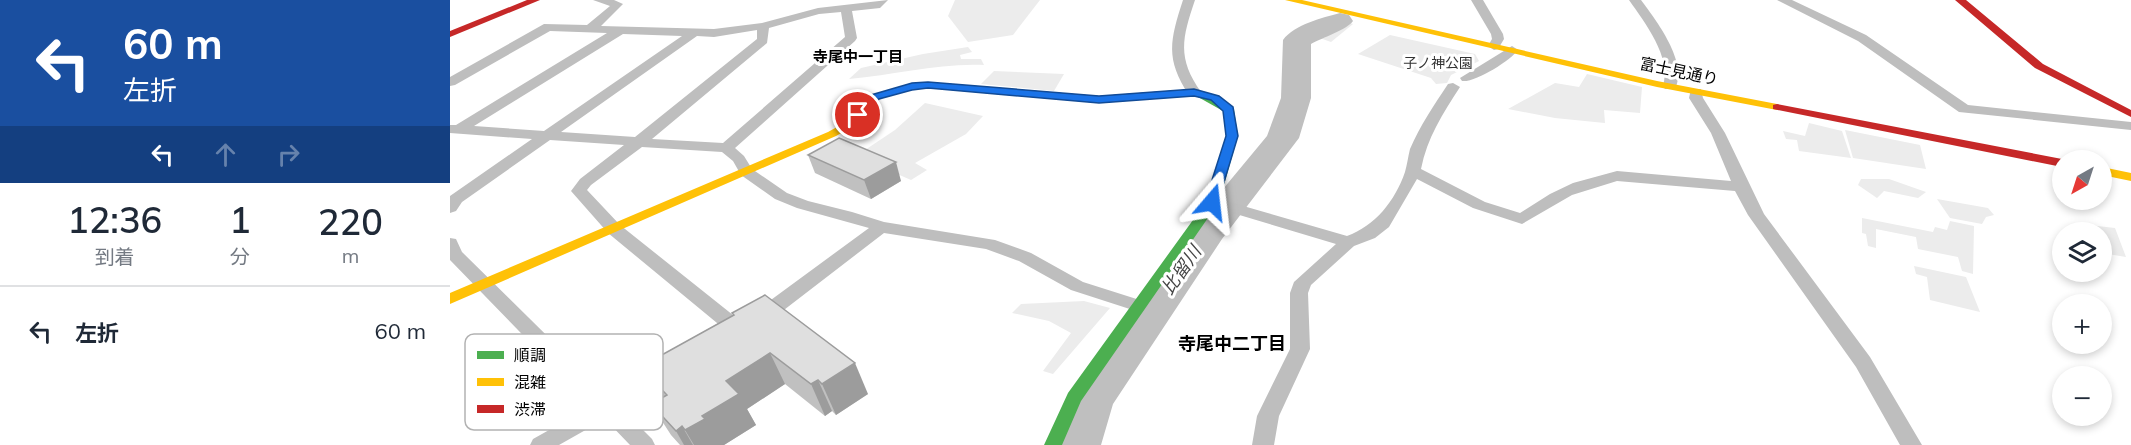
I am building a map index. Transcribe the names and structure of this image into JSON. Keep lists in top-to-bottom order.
{
  "streets": {
    "street": ["富士見通り"]
  },
  "districts": ["寺尾中一丁目", "寺尾中二丁目"],
  "water": ["比留川"],
  "parks": ["子ノ神公園"],
  "legend": ["順調", "混雑", "渋滞"],
  "north": "bottom left",
  "page": {
    "turn": ["60 m", "左折"],
    "map_buttons": ["+", "−"],
    "eta": [
      "12:36",
      "到着",
      "1",
      "分",
      "220",
      "m"
    ],
    "list": [
      {
        "name": "左折",
        "value": "60 m"
      }
    ]
  }
}
